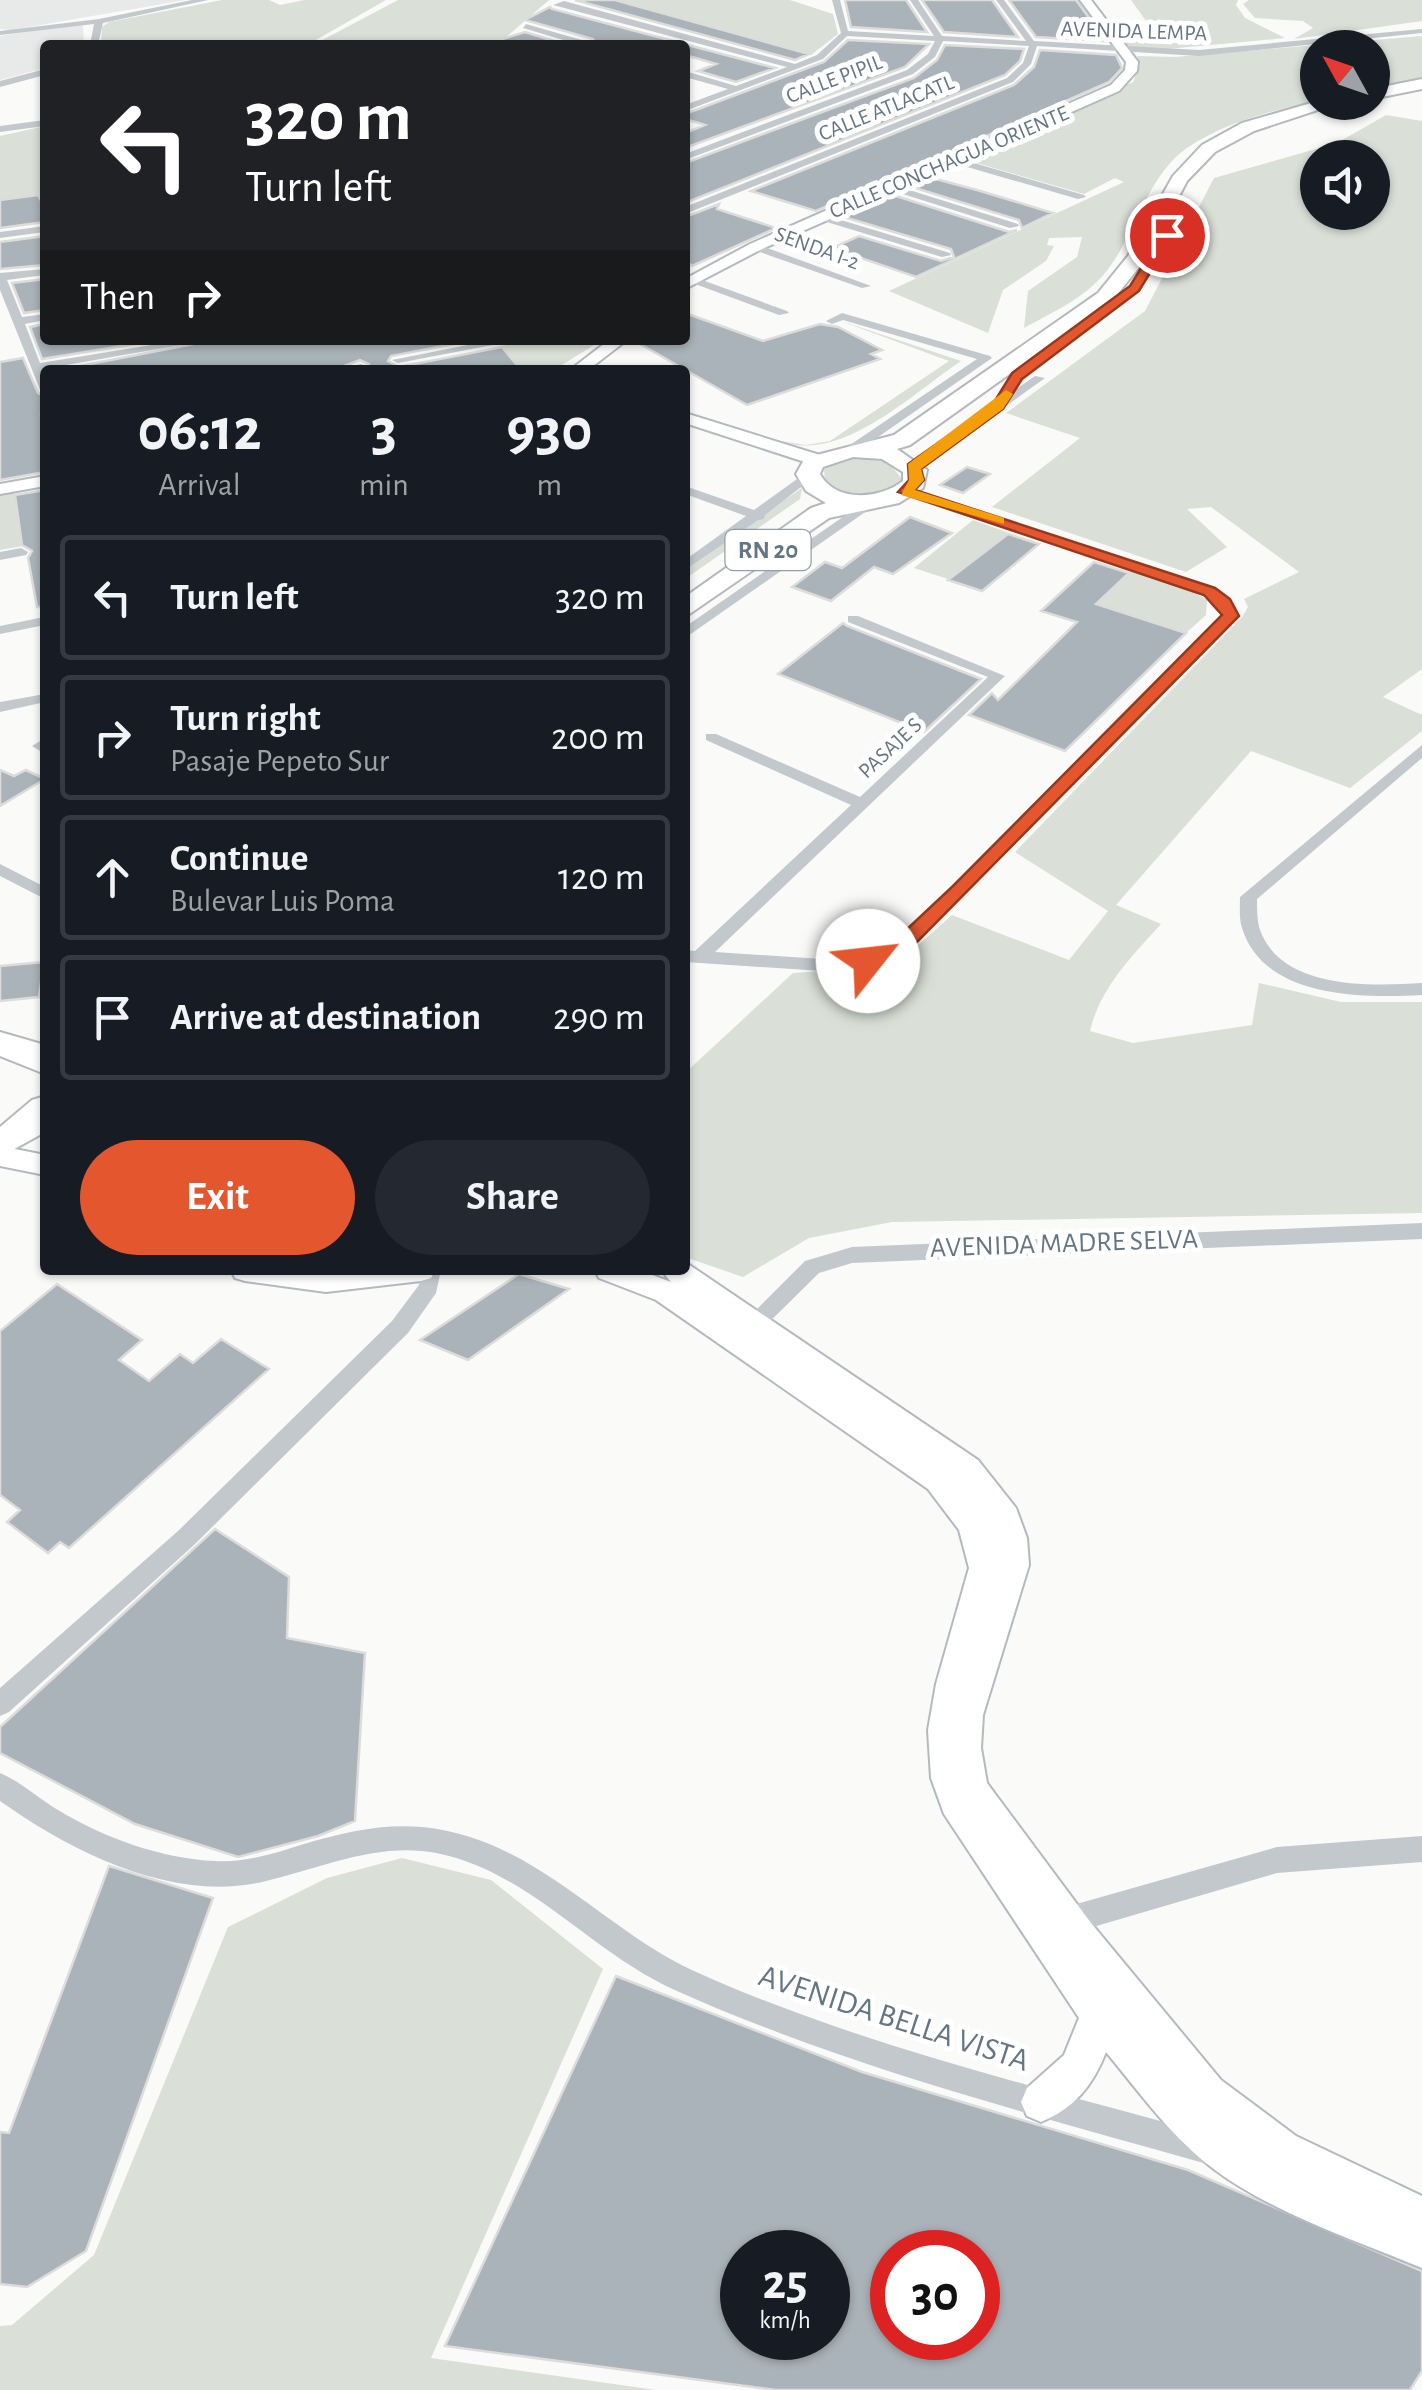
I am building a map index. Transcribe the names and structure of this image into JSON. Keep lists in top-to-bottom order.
{
  "streets": {
    "highway": ["RN 20"],
    "main road": ["CALLE CONCHAGUA ORIENTE"],
    "street": [
      "AVENIDA LEMPA",
      "CALLE PIPIL",
      "CALLE ATLACATL",
      "SENDA I-2",
      "PASAJE S",
      "AVENIDA MADRE SELVA",
      "AVENIDA BELLA VISTA"
    ]
  },
  "crossings": [
    ["AVENIDA LEMPA", "CALLE PIPIL"],
    ["AVENIDA LEMPA", "CALLE ATLACATL"],
    ["AVENIDA LEMPA", "CALLE CONCHAGUA ORIENTE"],
    ["CALLE CONCHAGUA ORIENTE", "SENDA I-2"]
  ],
  "north": "top left",
  "page": {
    "turn": ["320 m", "Turn left"],
    "then": "Then",
    "eta": [
      "06:12",
      "Arrival",
      "3",
      "min",
      "930",
      "m"
    ],
    "list": [
      {
        "name": "Turn left",
        "value": "320 m"
      },
      {
        "name": "Turn right",
        "note": "Pasaje Pepeto Sur",
        "value": "200 m"
      },
      {
        "name": "Continue",
        "note": "Bulevar Luis Poma",
        "value": "120 m"
      },
      {
        "name": "Arrive at destination",
        "value": "290 m"
      }
    ],
    "buttons": ["Exit", "Share"],
    "speed": "25 km/h",
    "limit": "30"
  }
}
